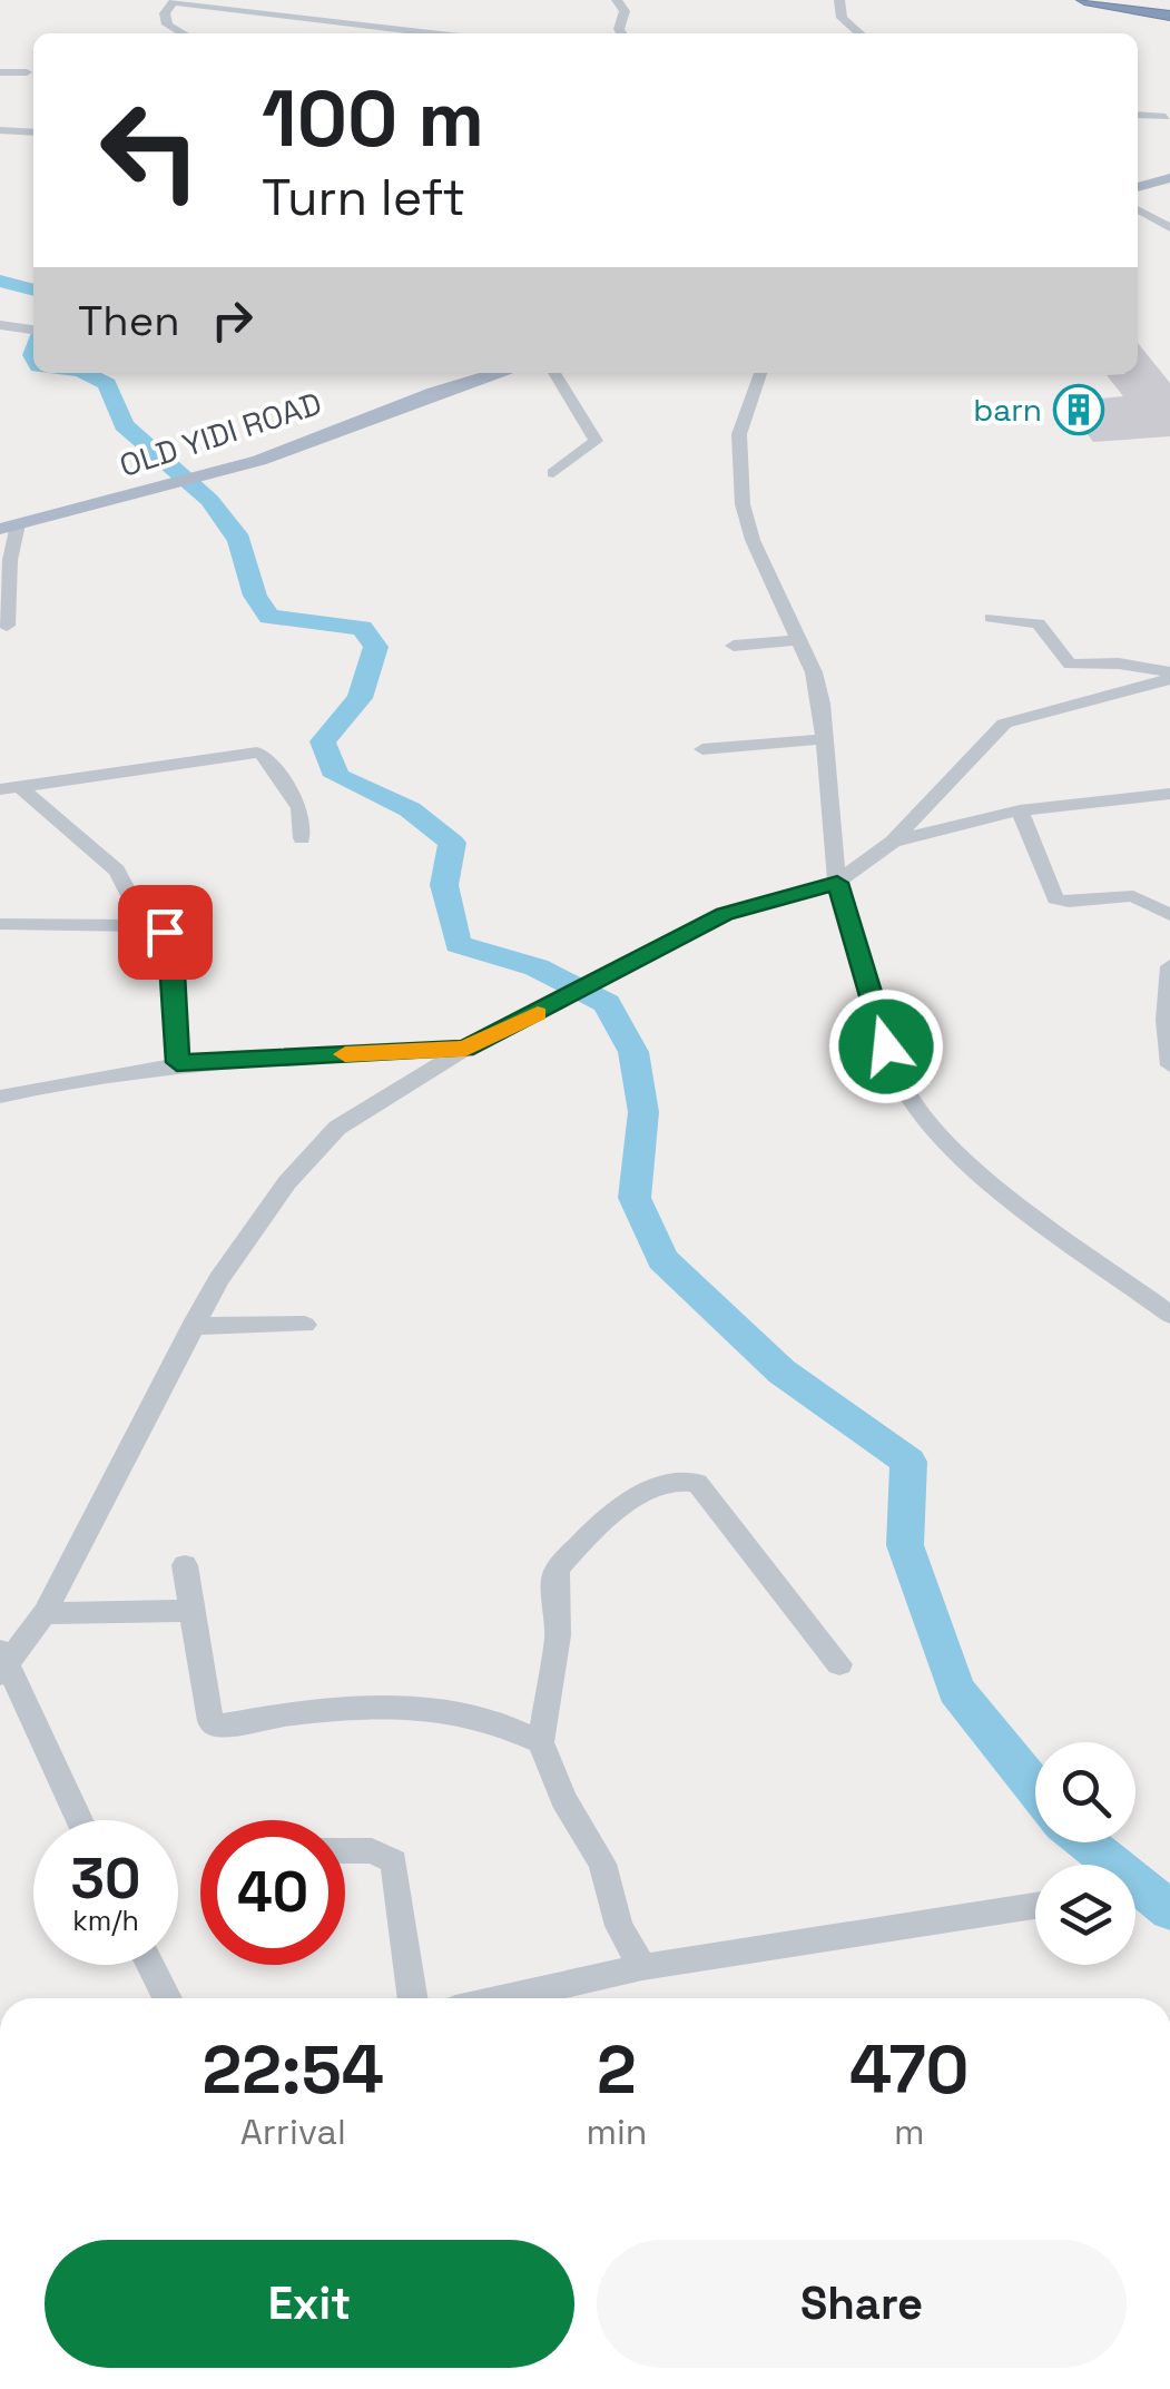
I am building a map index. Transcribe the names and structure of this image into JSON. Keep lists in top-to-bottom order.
{
  "streets": {
    "main road": ["OLD YIDI ROAD"]
  },
  "places": {
    "building": ["barn"]
  },
  "page": {
    "turn": ["100 m", "Turn left"],
    "then": "Then",
    "speed": "30 km/h",
    "limit": "40",
    "eta": [
      "22:54",
      "Arrival",
      "2",
      "min",
      "470",
      "m"
    ],
    "buttons": ["Exit", "Share"]
  }
}
